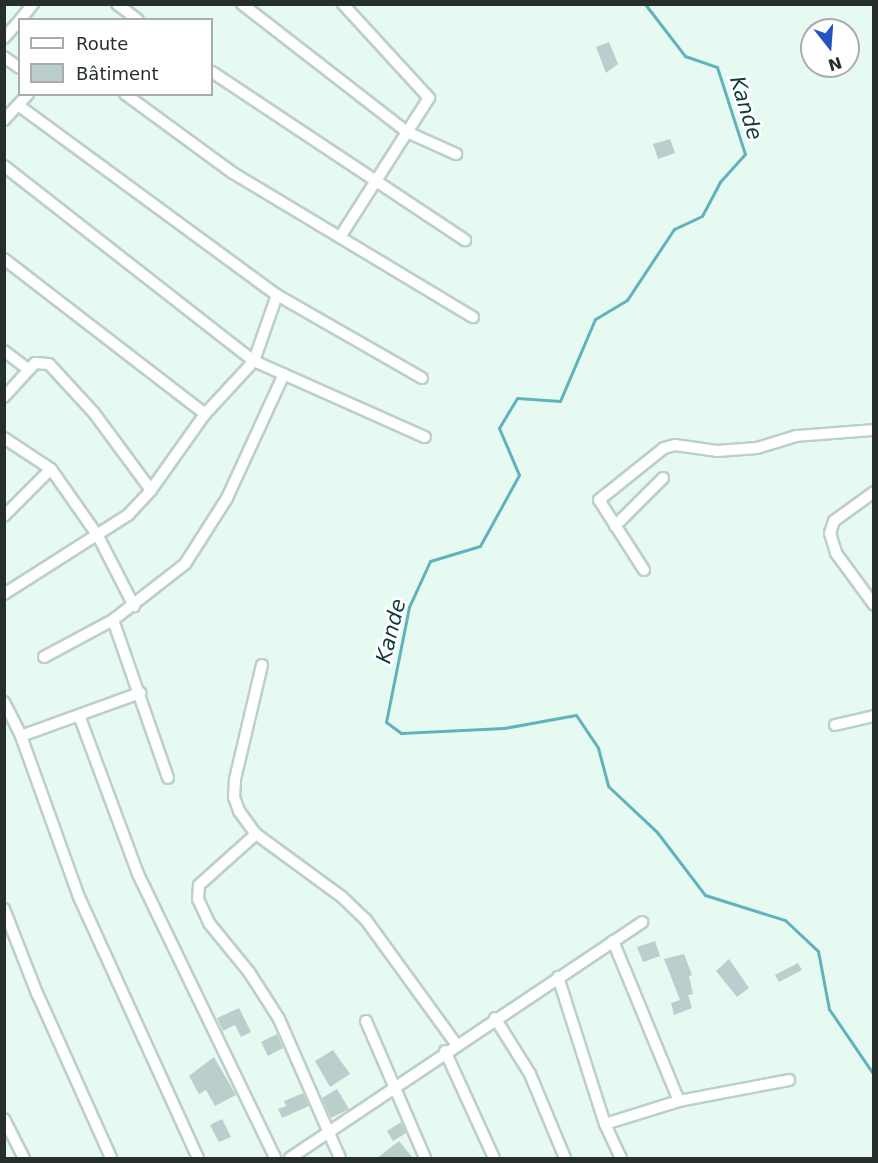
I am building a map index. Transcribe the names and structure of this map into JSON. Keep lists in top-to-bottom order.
{
  "water": ["Kande"],
  "legend": ["Route", "Bâtiment"],
  "north": "bottom"
}
